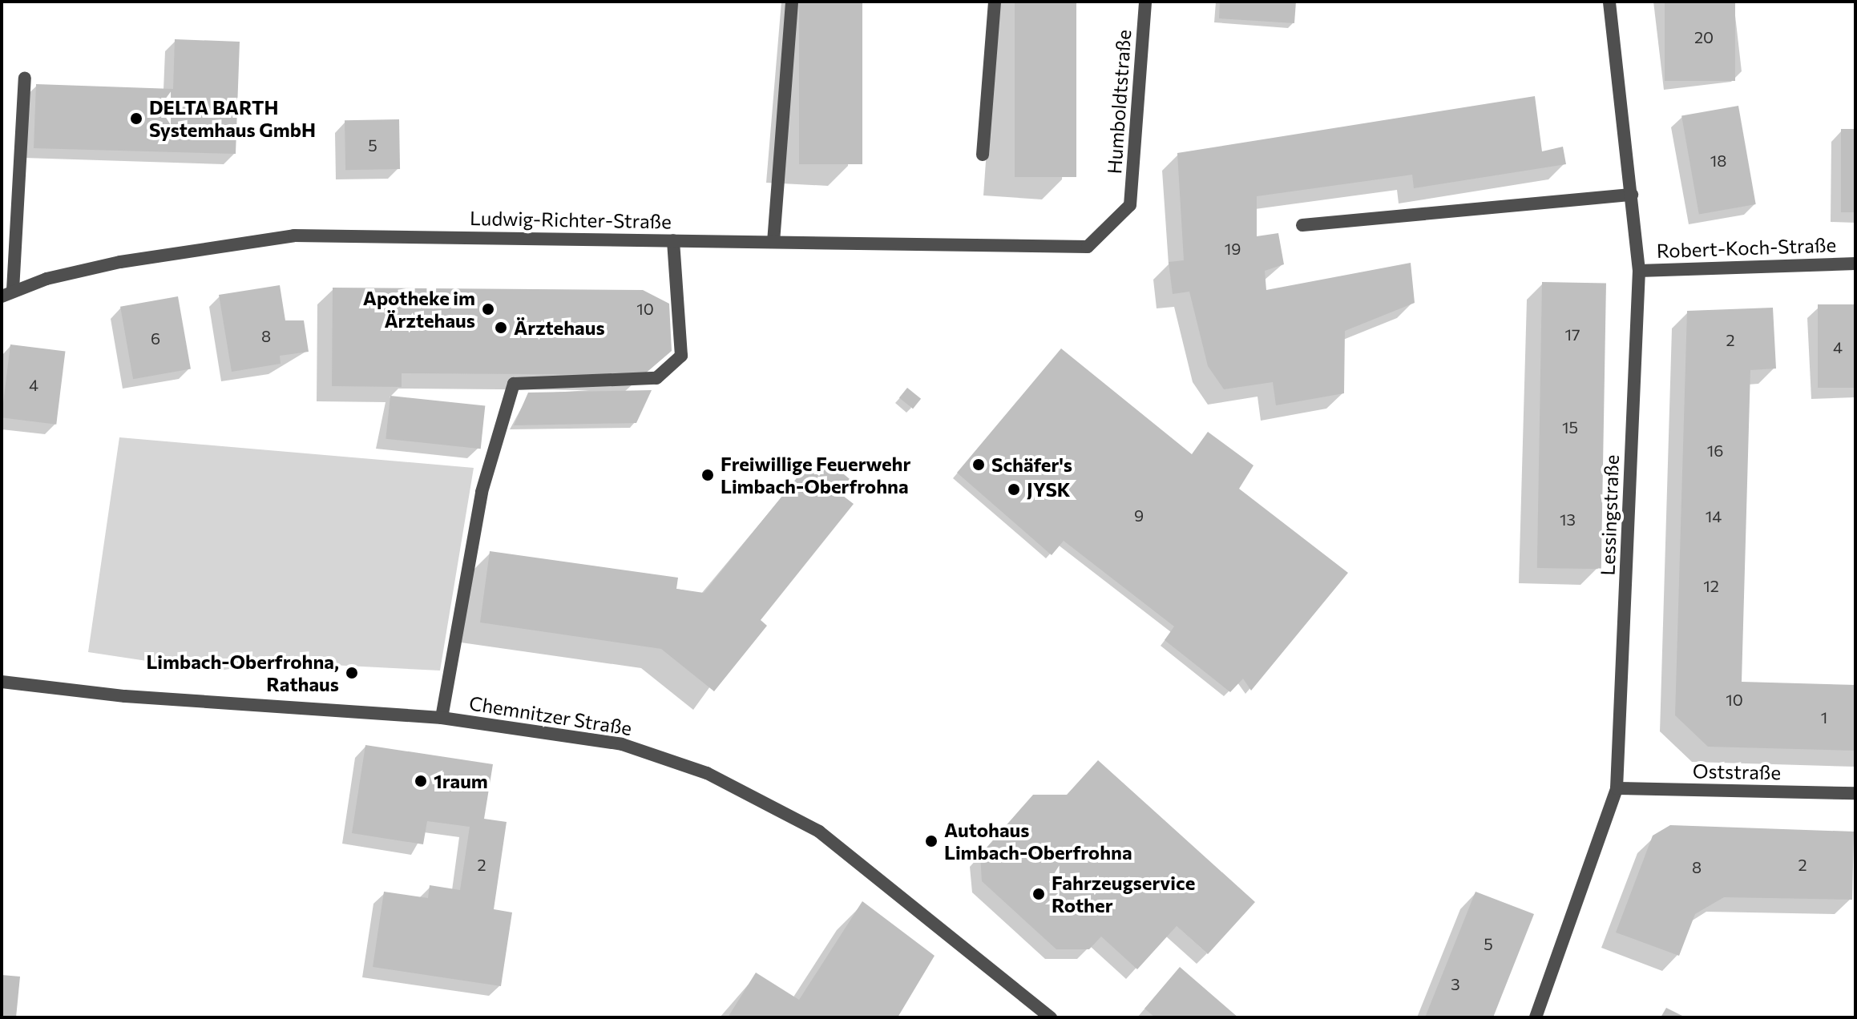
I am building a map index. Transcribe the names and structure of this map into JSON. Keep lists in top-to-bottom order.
{
  "streets": {
    "street": [
      "Humboldtstraße",
      "Ludwig-Richter-Straße",
      "Robert-Koch-Straße",
      "Lessingstraße",
      "Chemnitzer Straße",
      "Oststraße"
    ]
  },
  "crossings": [
    ["Humboldtstraße", "Ludwig-Richter-Straße"],
    ["Robert-Koch-Straße", "Lessingstraße"],
    ["Lessingstraße", "Oststraße"]
  ],
  "places": [
    "DELTA BARTH Systemhaus GmbH",
    "Apotheke im Ärztehaus",
    "Ärztehaus",
    "Schäfer's",
    "Freiwillige Feuerwehr Limbach-Oberfrohna",
    "JYSK",
    "Limbach-Oberfrohna, Rathaus",
    "1raum",
    "Autohaus Limbach-Oberfrohna",
    "Fahrzeugservice Rother"
  ],
  "house_numbers": [
    "20",
    "5",
    "18",
    "19",
    "10",
    "17",
    "8",
    "6",
    "2",
    "4",
    "4",
    "15",
    "16",
    "9",
    "14",
    "13",
    "12",
    "10",
    "1",
    "2",
    "2",
    "8",
    "5",
    "3"
  ]
}
